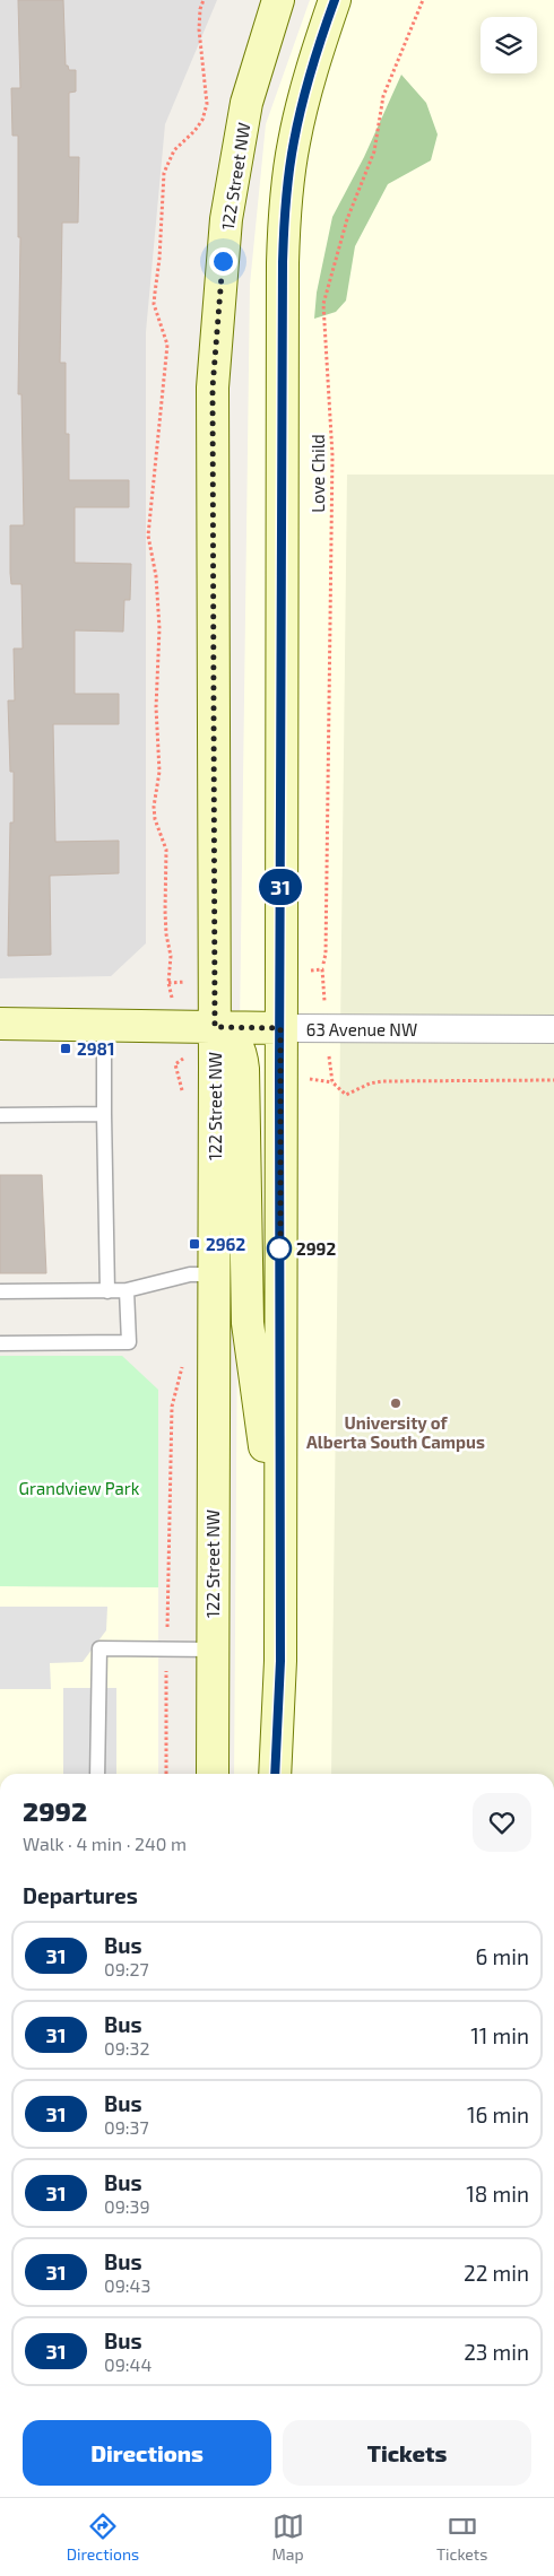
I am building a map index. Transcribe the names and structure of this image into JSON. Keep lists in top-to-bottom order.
{
  "streets": {
    "main road": ["122 Street NW", "63 Avenue NW"],
    "path": ["Love Child"]
  },
  "crossings": [
    ["122 Street NW", "63 Avenue NW"]
  ],
  "parks": ["Grandview Park"],
  "places": {
    "transit": ["2981", "2962"],
    "other": ["2992", "University of Alberta South Campus"]
  },
  "lines": ["bus line 31"],
  "page": {
    "on_map": "31",
    "heading": [
      ["2992", "Walk · 4 min · 240 m"],
      "Departures"
    ],
    "list": [
      {
        "mark": "31",
        "name": "Bus",
        "note": "09:27",
        "value": "6 min"
      },
      {
        "mark": "31",
        "name": "Bus",
        "note": "09:32",
        "value": "11 min"
      },
      {
        "mark": "31",
        "name": "Bus",
        "note": "09:37",
        "value": "16 min"
      },
      {
        "mark": "31",
        "name": "Bus",
        "note": "09:39",
        "value": "18 min"
      },
      {
        "mark": "31",
        "name": "Bus",
        "note": "09:43",
        "value": "22 min"
      },
      {
        "mark": "31",
        "name": "Bus",
        "note": "09:44",
        "value": "23 min"
      }
    ],
    "buttons": ["Directions", "Tickets"],
    "tabs": ["Directions", "Map", "Tickets"]
  }
}
